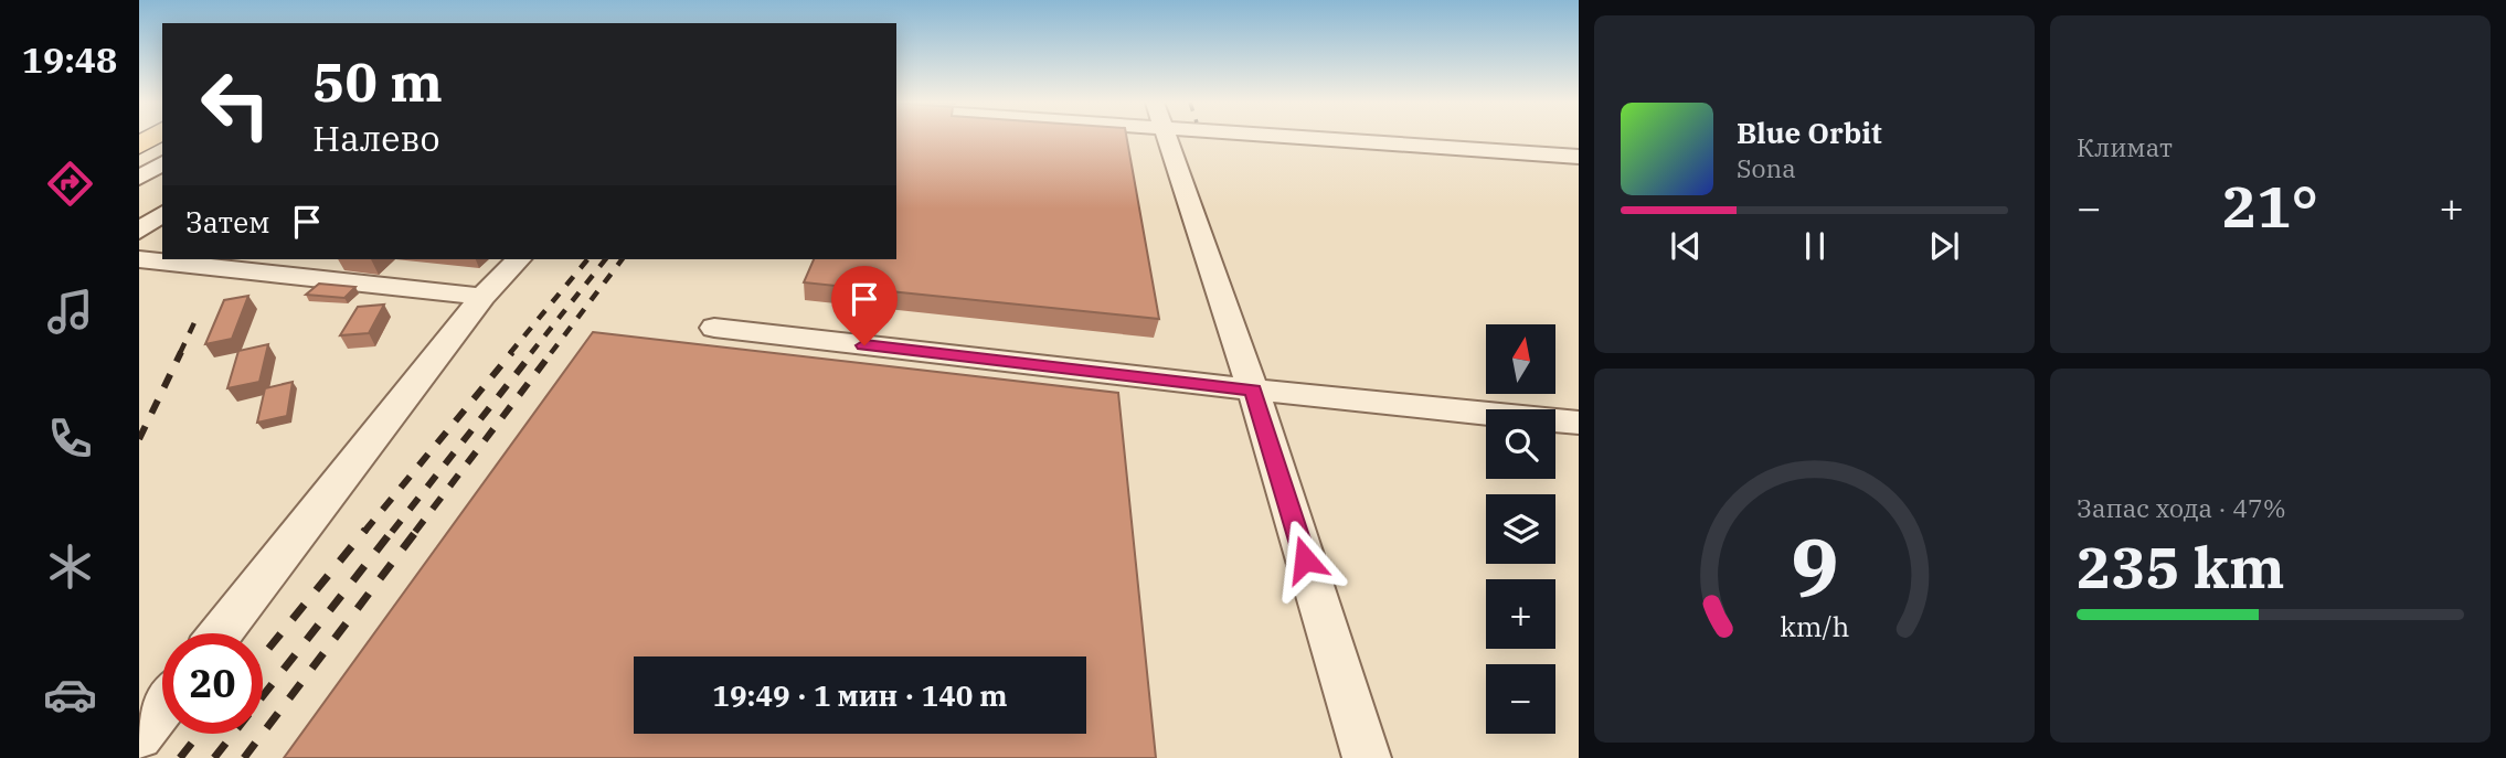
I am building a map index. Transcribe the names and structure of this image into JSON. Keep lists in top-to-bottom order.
{
  "north": "top",
  "page": {
    "tabs": "19:48",
    "tile": [
      "Климат",
      ["Запас хода · 47%", "235 km"]
    ],
    "turn": ["50 m", "Налево"],
    "song": ["Blue Orbit", "Sona"],
    "heat": ["−", "21°", "+"],
    "then": "Затем",
    "map_buttons": ["+", "−"],
    "limit": "20",
    "trip": "19:49 · 1 мин · 140 m",
    "gauge": ["9", "km/h"]
  }
}
